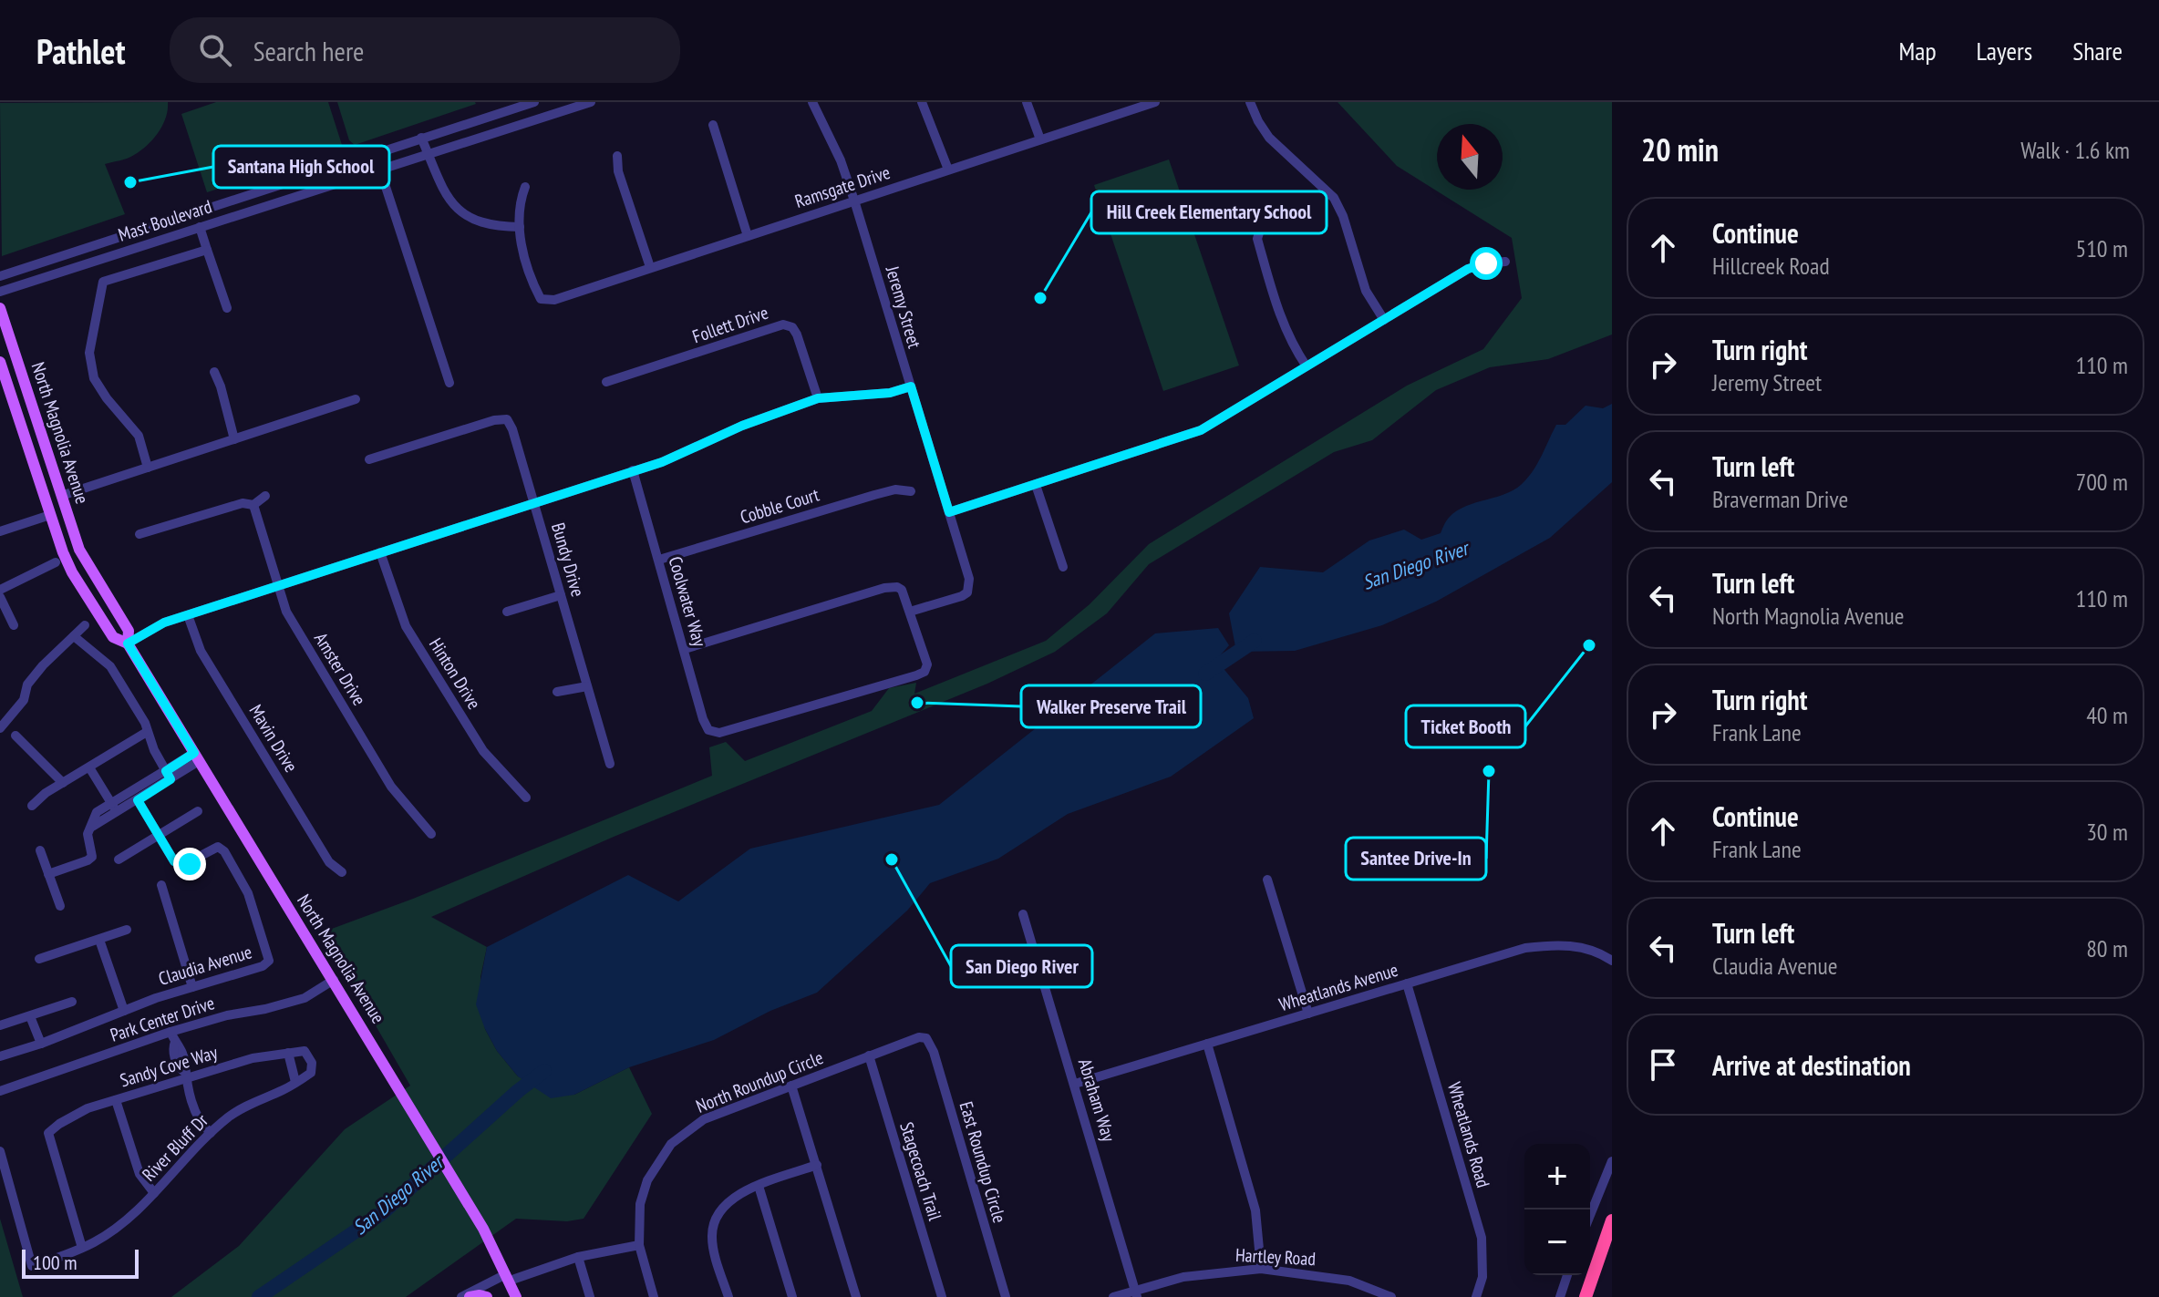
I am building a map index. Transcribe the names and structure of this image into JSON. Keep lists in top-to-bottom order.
{
  "streets": {
    "main road": ["North Magnolia Avenue"],
    "street": [
      "Ramsgate Drive",
      "Mast Boulevard",
      "Jeremy Street",
      "Follett Drive",
      "Cobble Court",
      "Bundy Drive",
      "Coolwater Way",
      "Amster Drive",
      "Hinton Drive",
      "Mavin Drive",
      "Claudia Avenue",
      "Wheatlands Avenue",
      "Park Center Drive",
      "Sandy Cove Way",
      "North Roundup Circle",
      "Abraham Way",
      "Wheatlands Road",
      "River Bluff Dr",
      "East Roundup Circle",
      "Stagecoach Trail",
      "Hartley Road"
    ]
  },
  "crossings": [
    ["Ramsgate Drive", "Jeremy Street"],
    ["Jeremy Street", "Coolwater Way"],
    ["North Magnolia Avenue", "Park Center Drive"],
    ["Cobble Court", "Coolwater Way"],
    ["Wheatlands Avenue", "Abraham Way"],
    ["Wheatlands Avenue", "Wheatlands Road"],
    ["Sandy Cove Way", "River Bluff Dr"],
    ["North Roundup Circle", "East Roundup Circle"],
    ["North Roundup Circle", "Stagecoach Trail"],
    ["Abraham Way", "Hartley Road"]
  ],
  "water": ["San Diego River"],
  "places": [
    "Santana High School",
    "Hill Creek Elementary School",
    "Ticket Booth",
    "Walker Preserve Trail",
    "Santee Drive-In",
    "San Diego River"
  ],
  "scale_bar": "100 m",
  "north": "top",
  "page": {
    "header": "Pathlet",
    "search": "Search here",
    "nav": ["Map", "Layers", "Share"],
    "heading": ["20 min", "Walk · 1.6 km"],
    "list": [
      ["Continue", "Hillcreek Road", "510 m"],
      ["Turn right", "Jeremy Street", "110 m"],
      ["Turn left", "Braverman Drive", "700 m"],
      ["Turn left", "North Magnolia Avenue", "110 m"],
      ["Turn right", "Frank Lane", "40 m"],
      ["Continue", "Frank Lane", "30 m"],
      ["Turn left", "Claudia Avenue", "80 m"],
      "Arrive at destination"
    ],
    "map_buttons": ["+", "−"],
    "scale": "100 m"
  }
}
